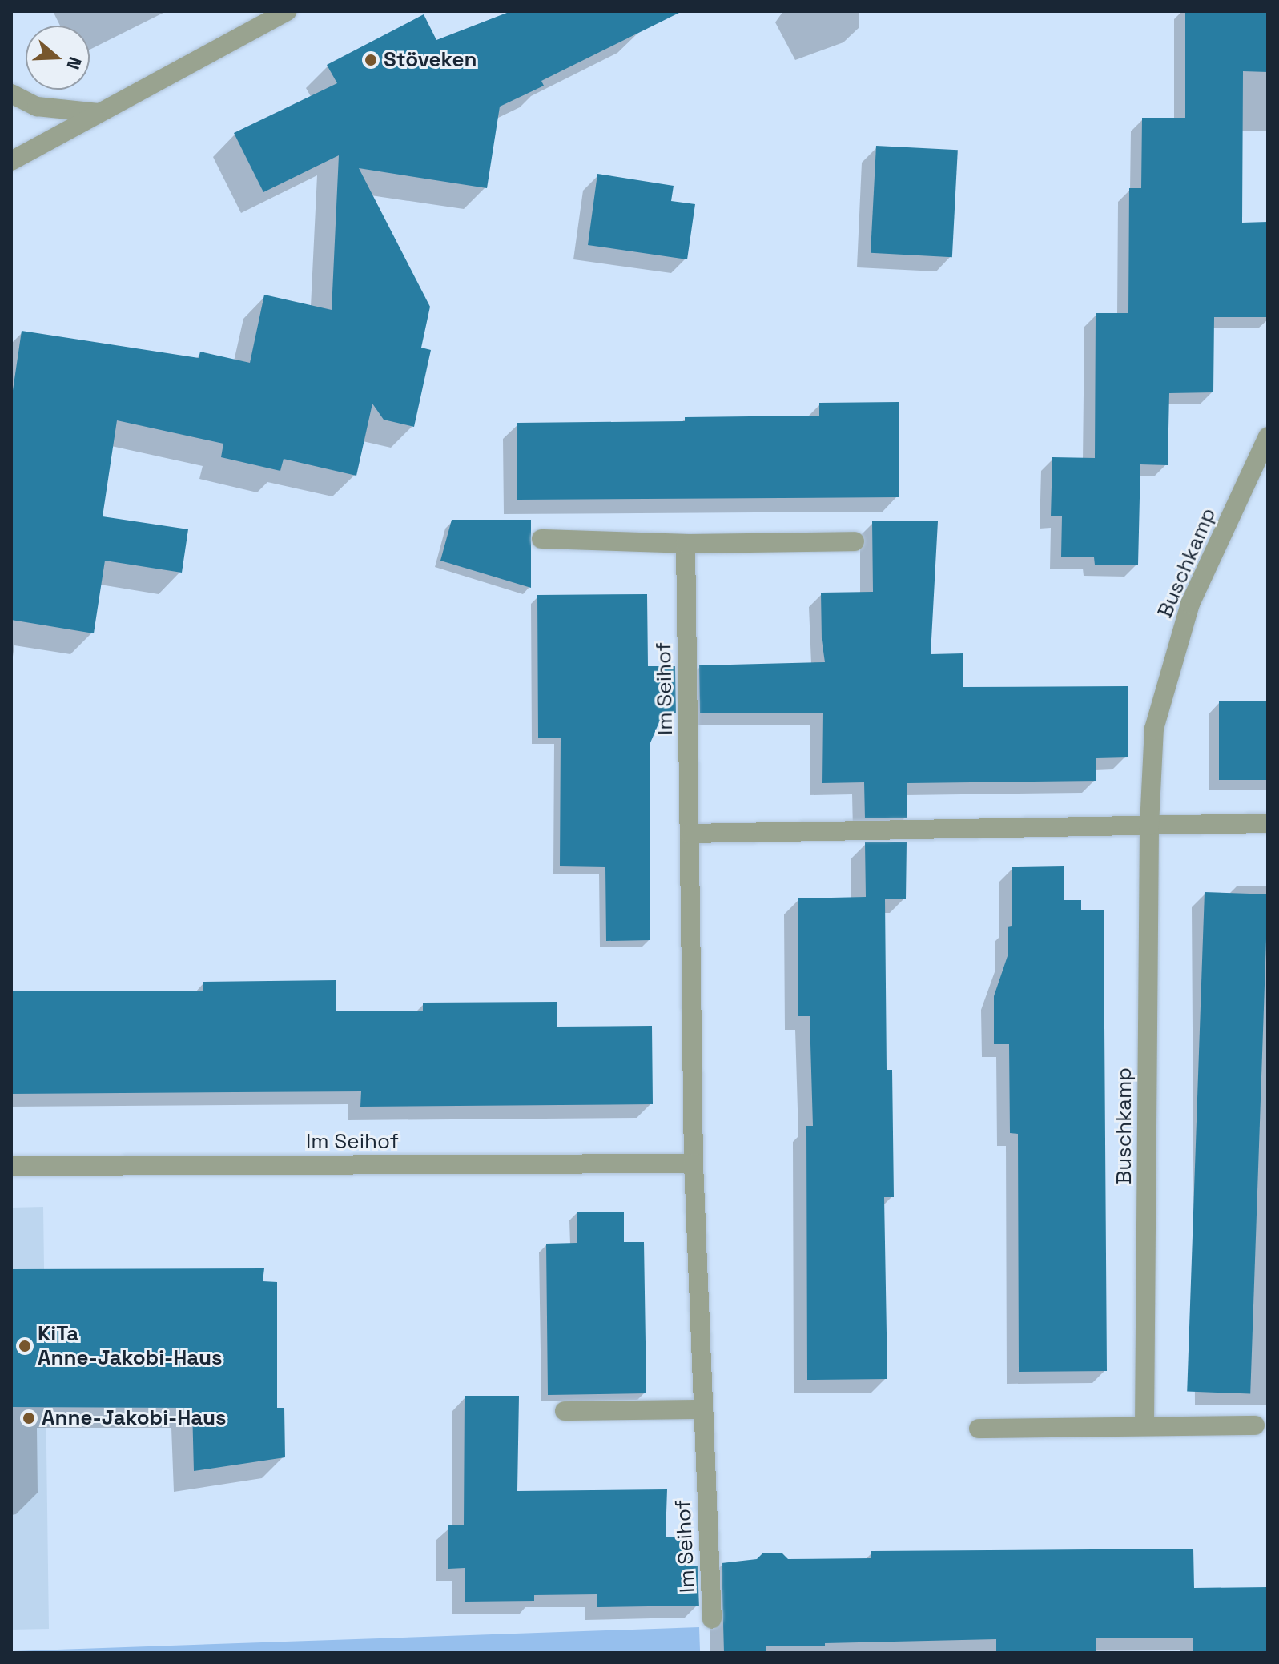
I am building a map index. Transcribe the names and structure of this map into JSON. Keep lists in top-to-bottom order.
{
  "streets": {
    "street": ["Buschkamp", "Im Seihof"]
  },
  "places": ["Stöveken", "KiTa Anne-Jakobi-Haus", "Anne-Jakobi-Haus"],
  "north": "right"
}
